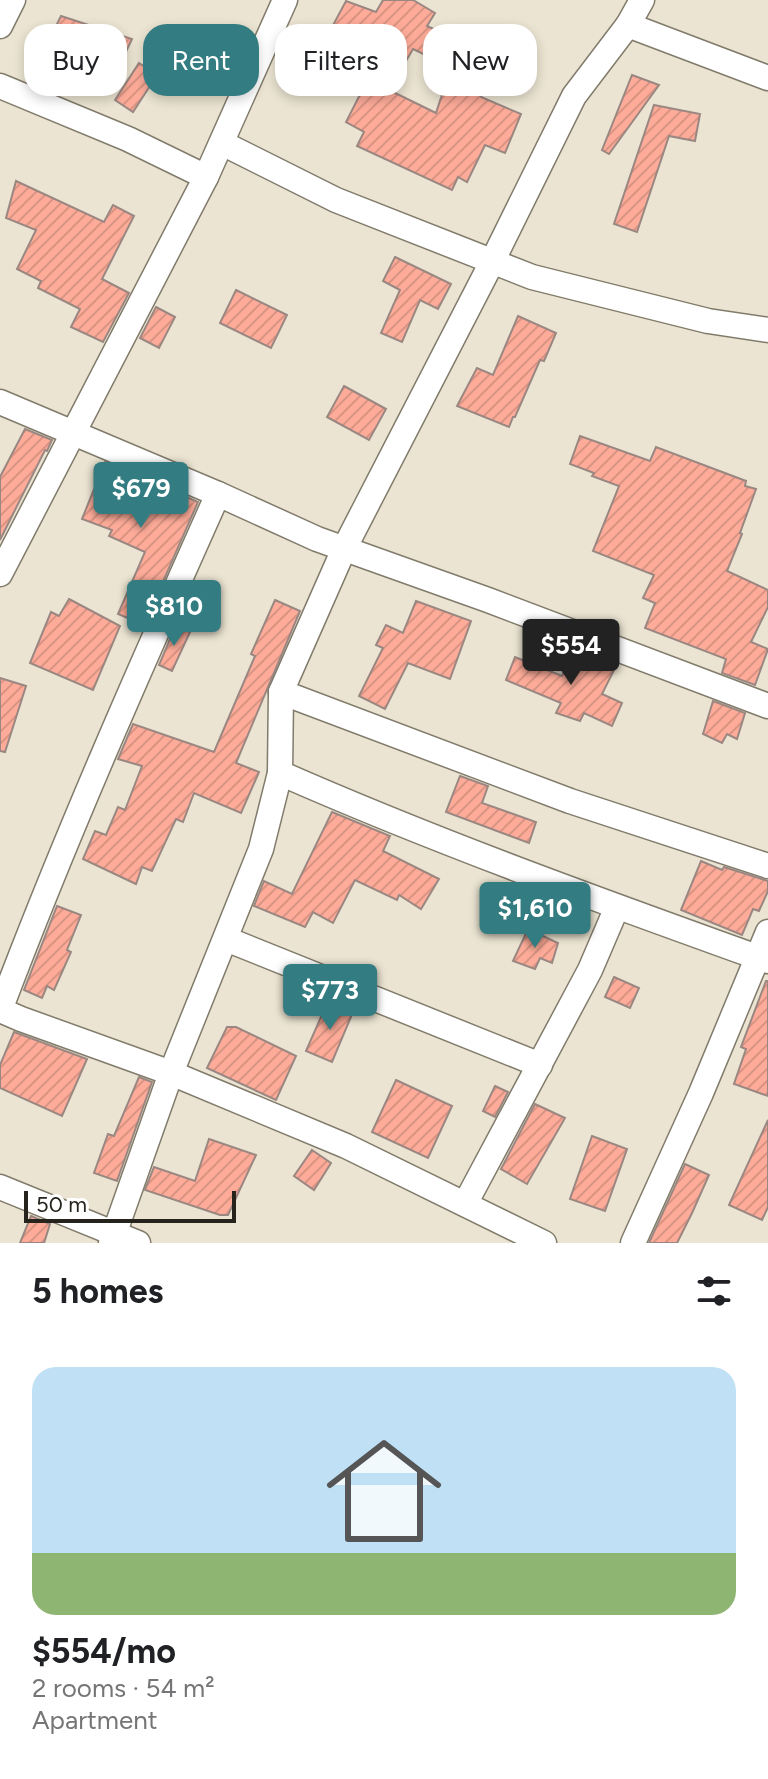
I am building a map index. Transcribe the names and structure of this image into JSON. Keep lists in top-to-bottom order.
{
  "scale_bar": "50 m",
  "page": {
    "chip": [
      "Buy",
      "Rent",
      "Filters",
      "New"
    ],
    "price": [
      "$679",
      "$810",
      "$554",
      "$1,610",
      "$773"
    ],
    "scale": "50 m",
    "heading": "5 homes",
    "list": [
      {
        "name": "$554/mo",
        "note": "2 rooms · 54 m² · Apartment"
      }
    ]
  }
}
